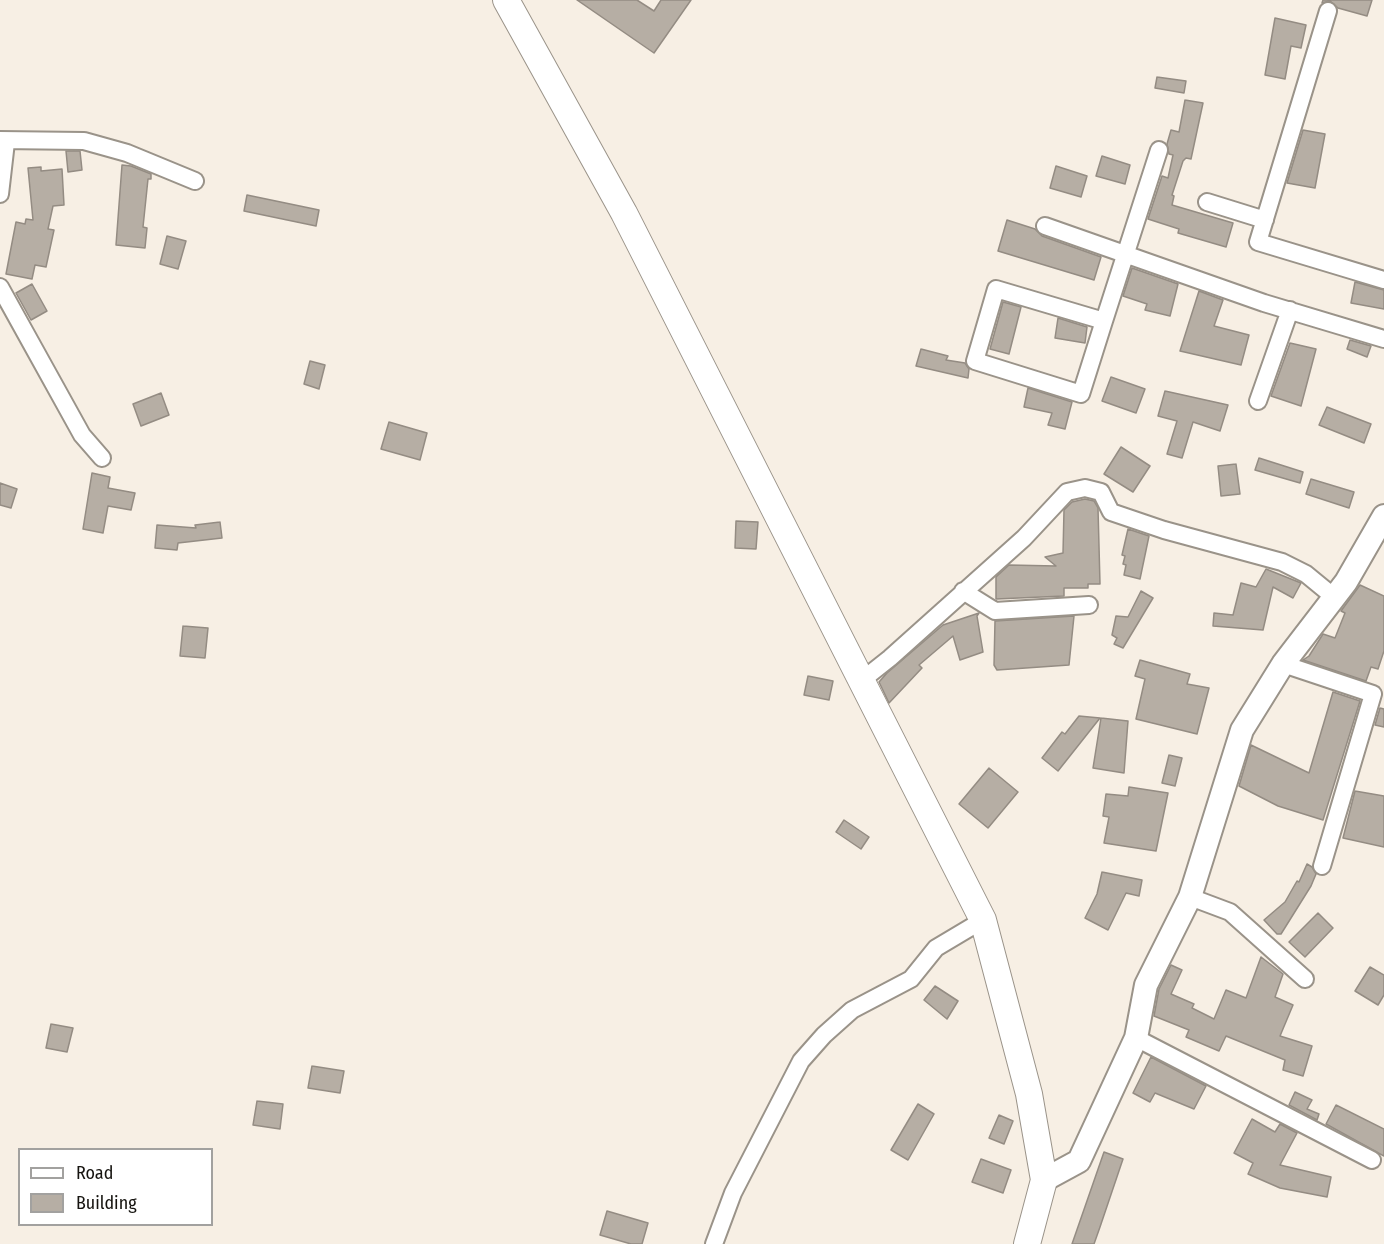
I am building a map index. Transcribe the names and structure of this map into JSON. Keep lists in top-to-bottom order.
{
  "legend": ["Road", "Building"]
}
